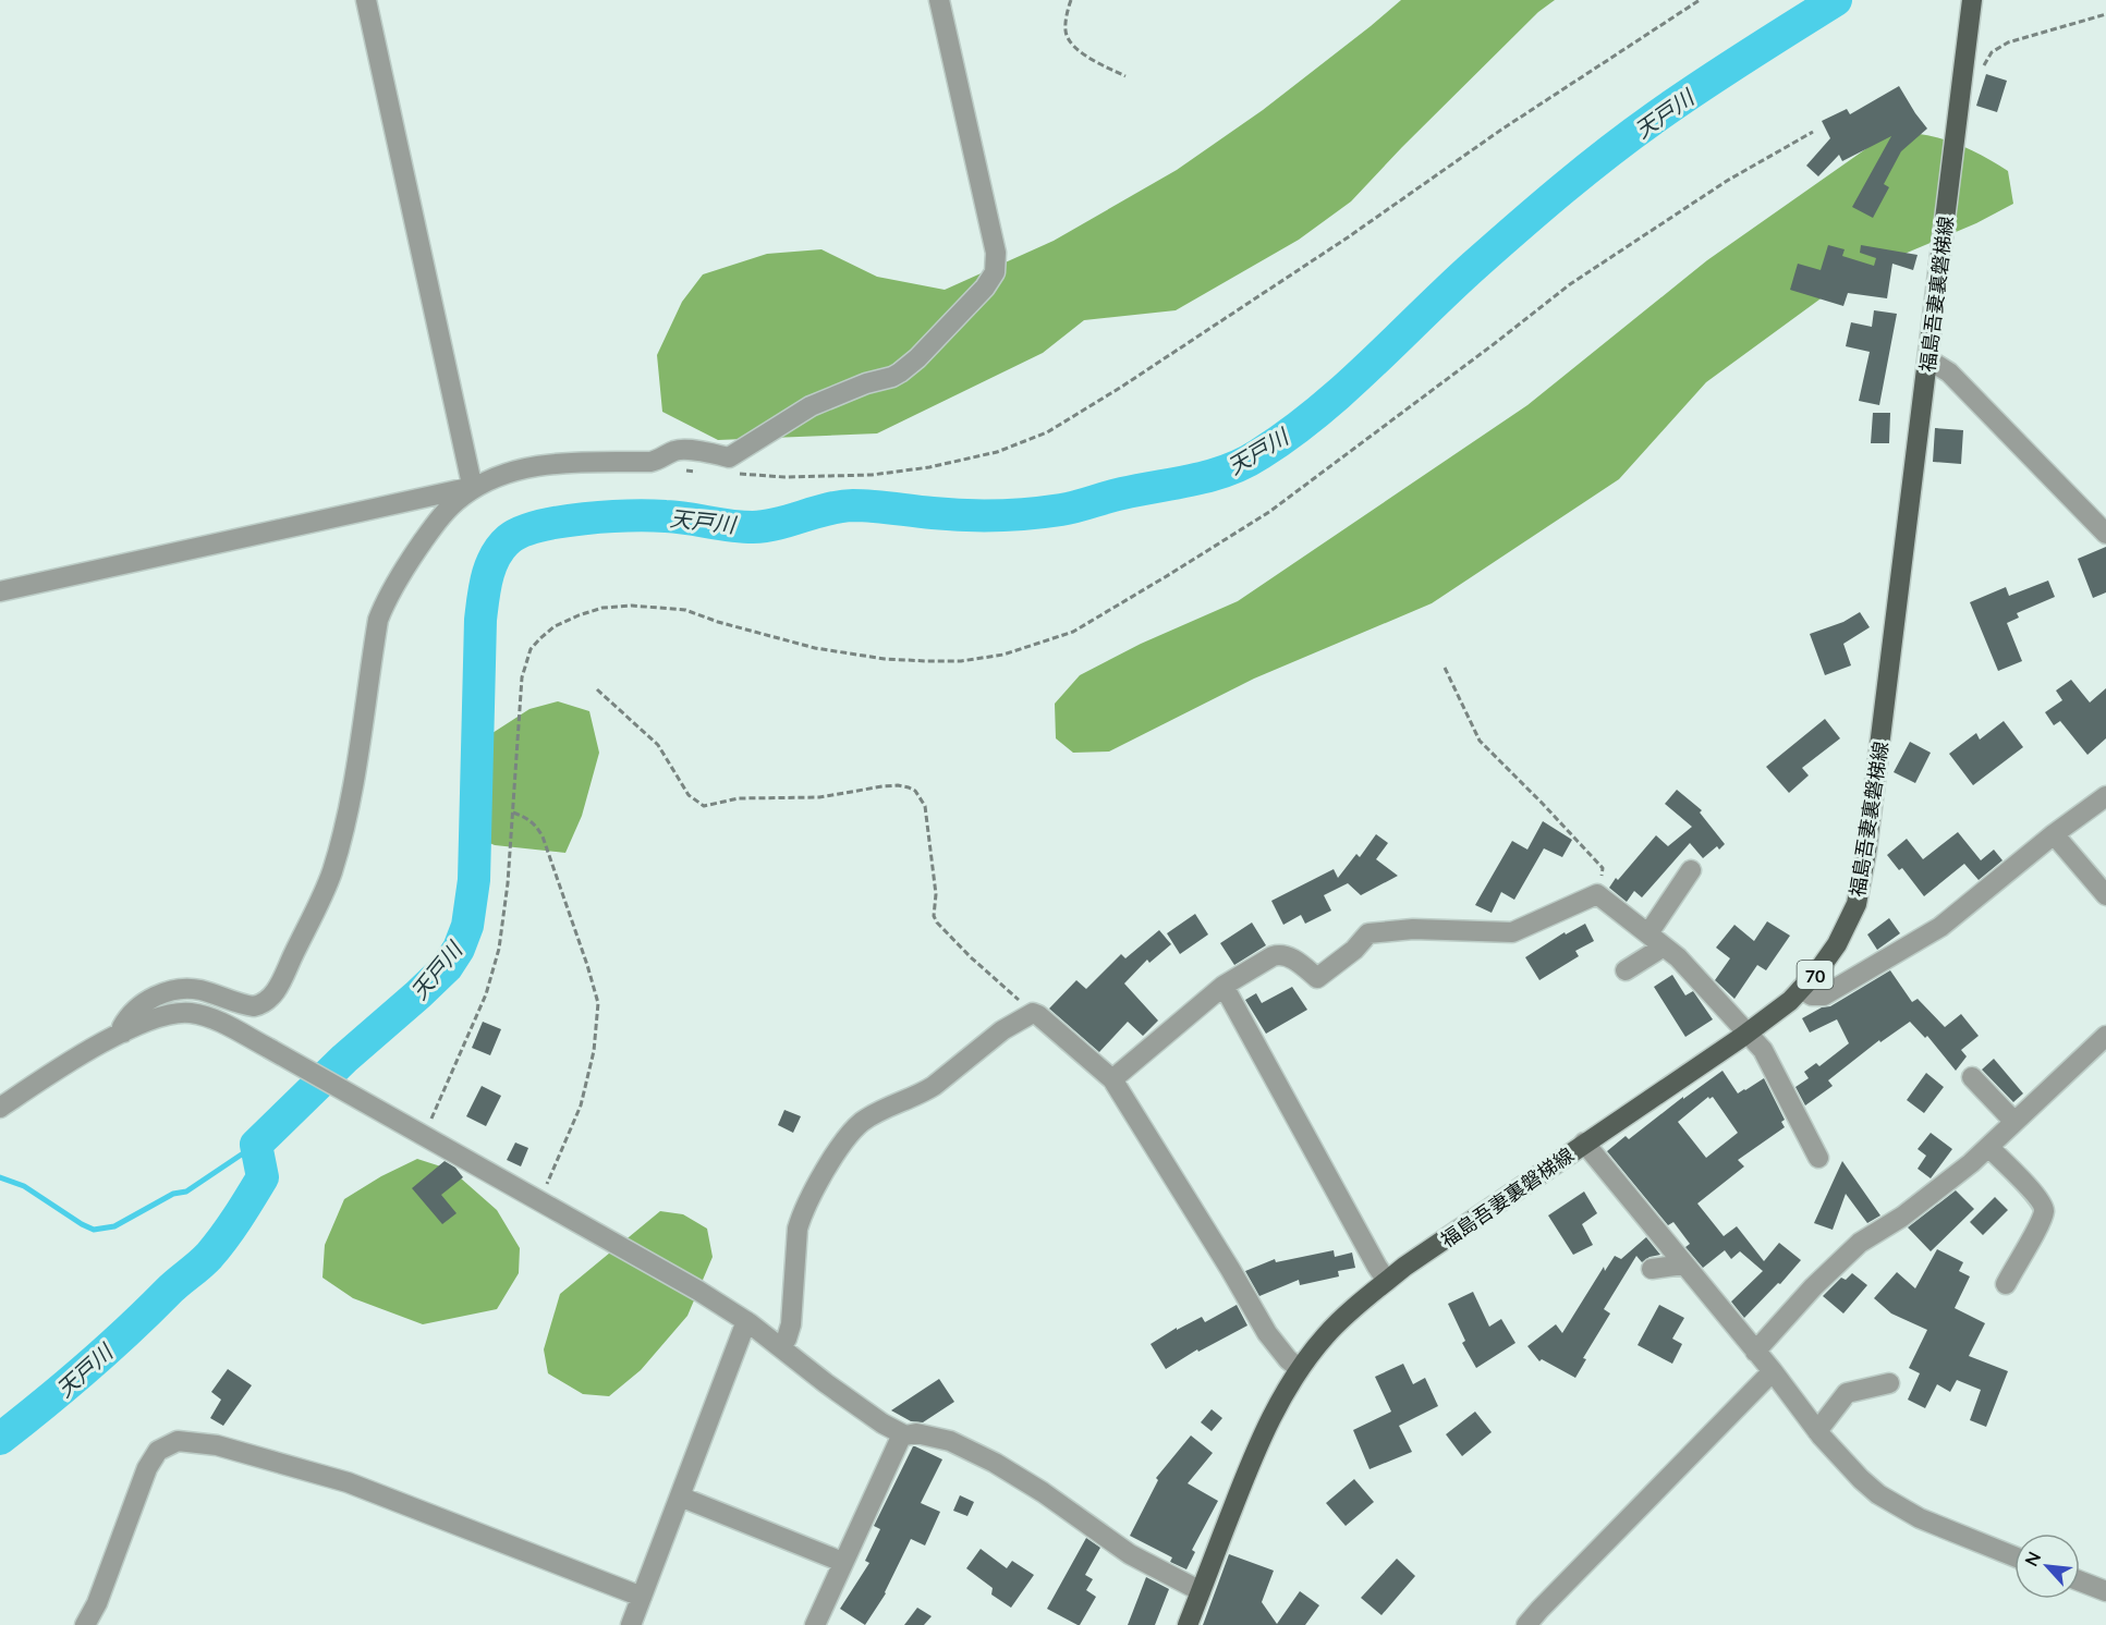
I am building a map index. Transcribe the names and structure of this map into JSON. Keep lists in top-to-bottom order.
{
  "streets": {
    "main road": ["福島吾妻裏磐梯線", "70"]
  },
  "water": ["天戸川"],
  "north": "top left"
}
